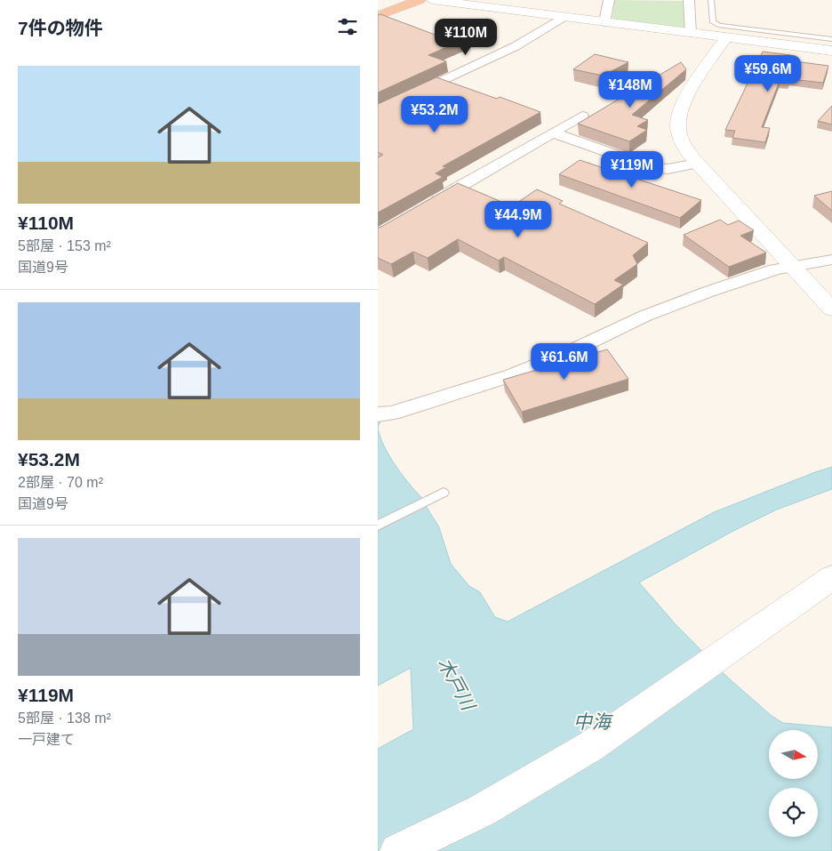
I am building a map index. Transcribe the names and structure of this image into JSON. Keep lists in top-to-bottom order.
{
  "water": ["木戸川", "中海"],
  "north": "right",
  "page": {
    "heading": "7件の物件",
    "price": [
      "¥110M",
      "¥59.6M",
      "¥148M",
      "¥53.2M",
      "¥119M",
      "¥44.9M",
      "¥61.6M"
    ],
    "list": [
      {
        "name": "¥110M",
        "note": "5部屋 · 153 m² · 国道9号"
      },
      {
        "name": "¥53.2M",
        "note": "2部屋 · 70 m² · 国道9号"
      },
      {
        "name": "¥119M",
        "note": "5部屋 · 138 m² · 一戸建て"
      }
    ]
  }
}
